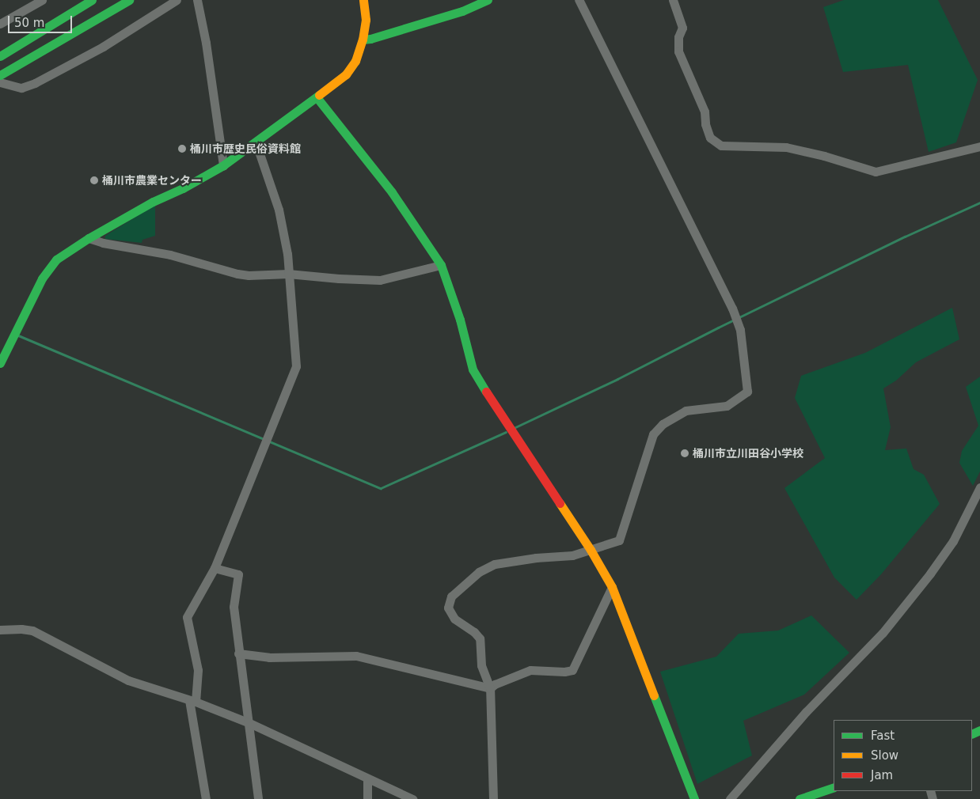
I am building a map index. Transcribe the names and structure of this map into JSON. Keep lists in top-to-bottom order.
{
  "places": ["桶川市歴史民俗資料館", "桶川市農業センター", "桶川市立川田谷小学校"],
  "legend": ["Fast", "Slow", "Jam"],
  "scale_bar": "50 m"
}
